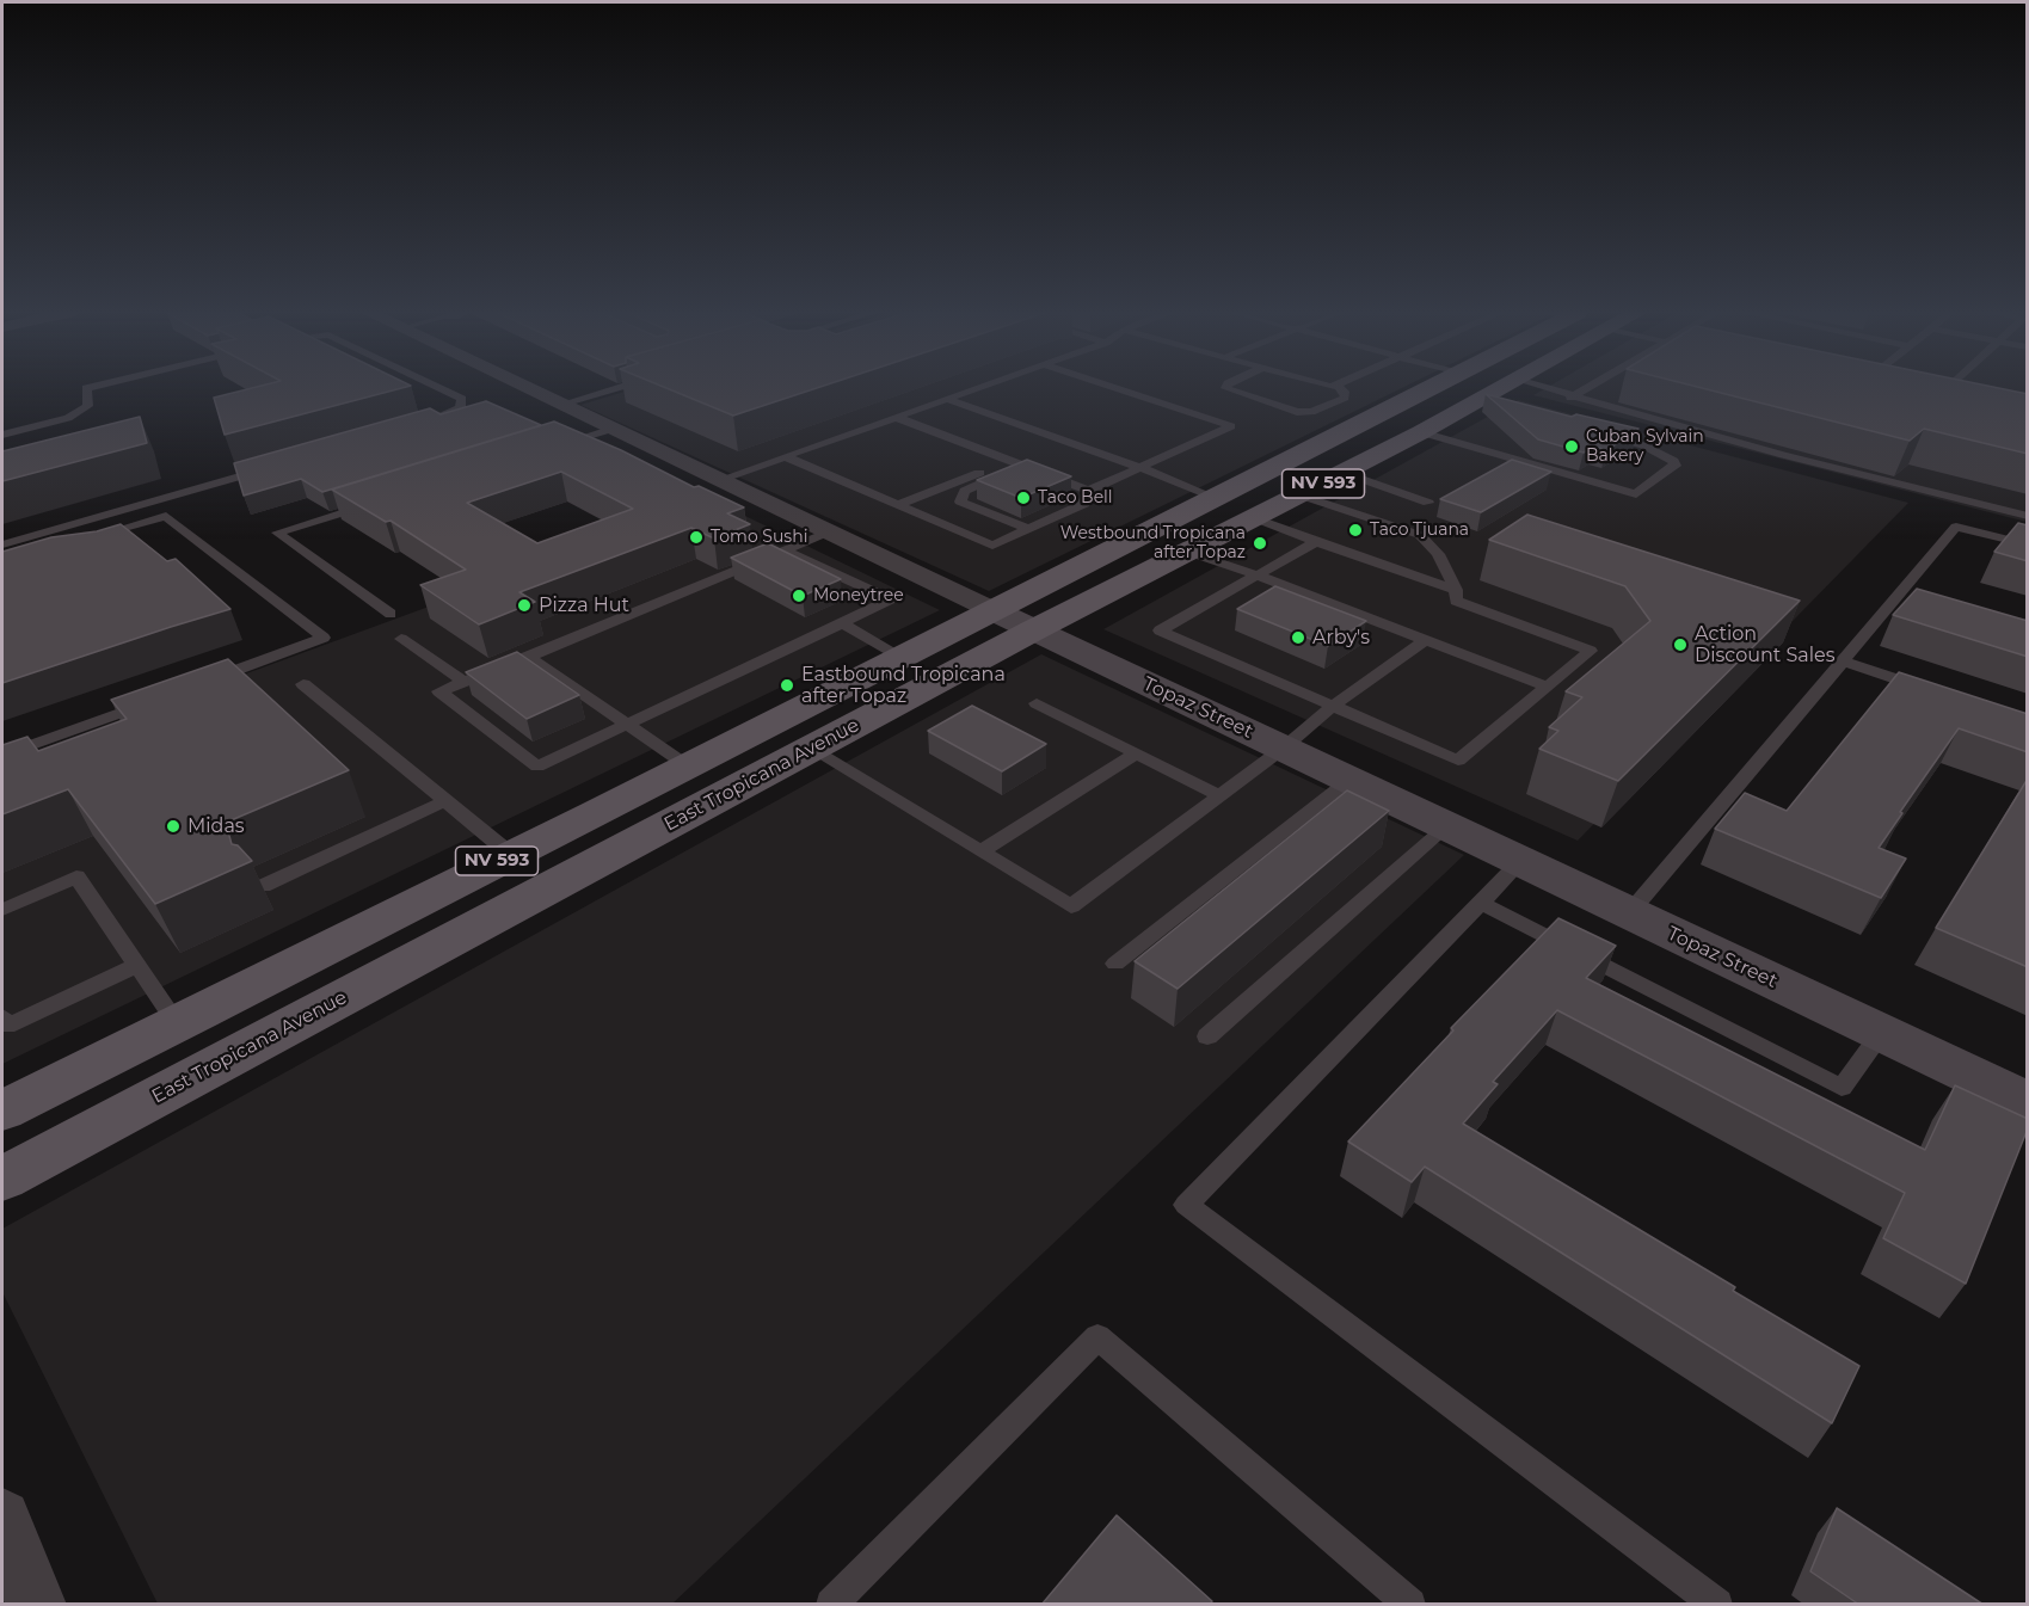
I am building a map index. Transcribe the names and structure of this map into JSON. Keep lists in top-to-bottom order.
{
  "streets": {
    "main road": ["NV 593", "East Tropicana Avenue"],
    "street": ["Topaz Street"]
  },
  "crossings": [
    ["Topaz Street", "East Tropicana Avenue"]
  ],
  "places": [
    "Cuban Sylvain Bakery",
    "Taco Bell",
    "Taco Tjuana",
    "Tomo Sushi",
    "Westbound Tropicana after Topaz",
    "Moneytree",
    "Pizza Hut",
    "Arby's",
    "Action Discount Sales",
    "Eastbound Tropicana after Topaz",
    "Midas"
  ]
}
